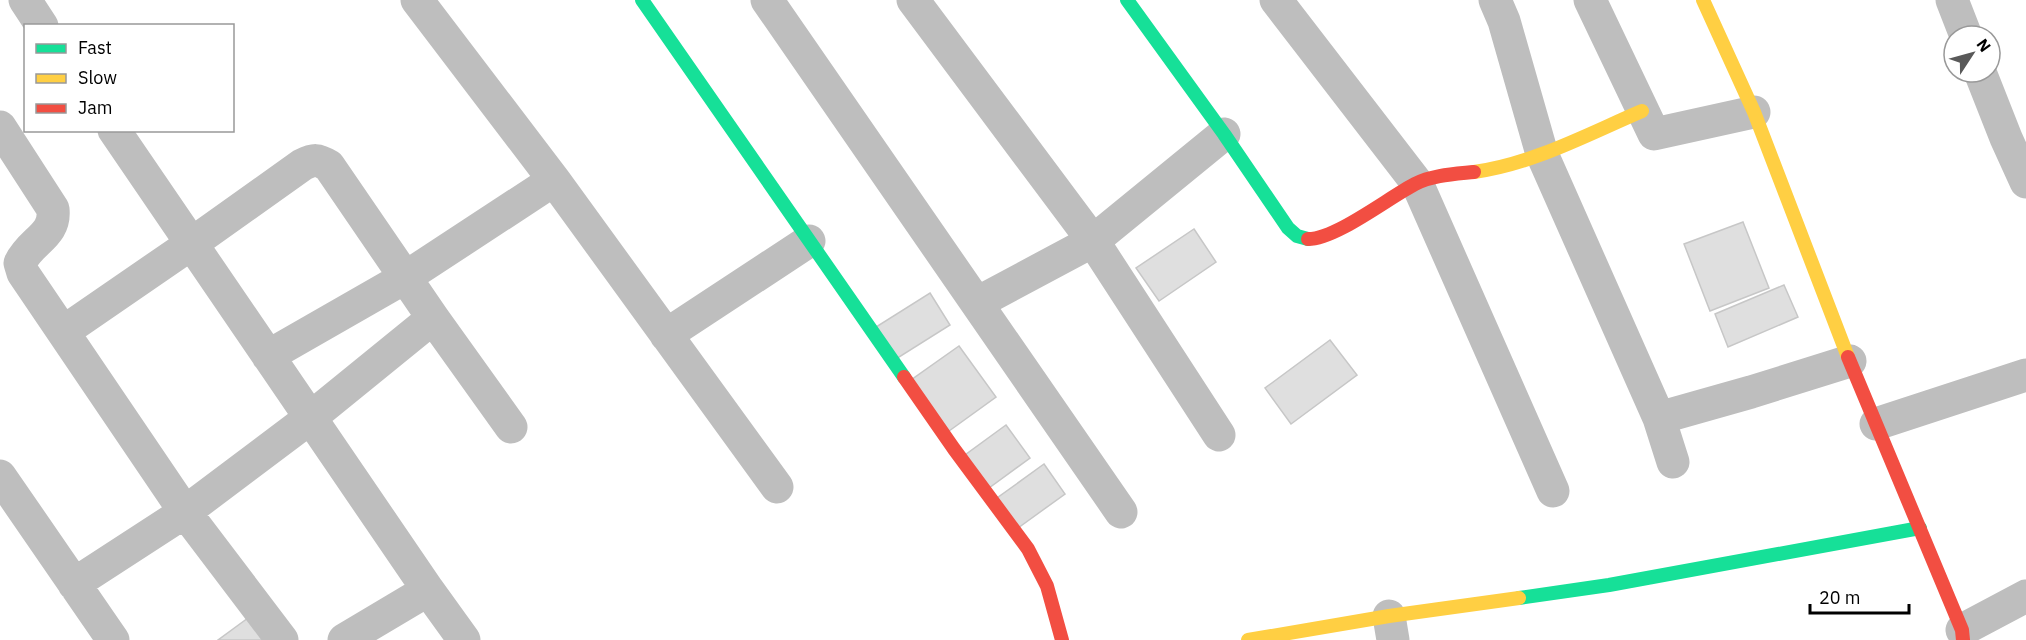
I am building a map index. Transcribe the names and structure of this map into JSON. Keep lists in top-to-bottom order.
{
  "legend": ["Fast", "Slow", "Jam"],
  "scale_bar": "20 m",
  "north": "top right"
}
